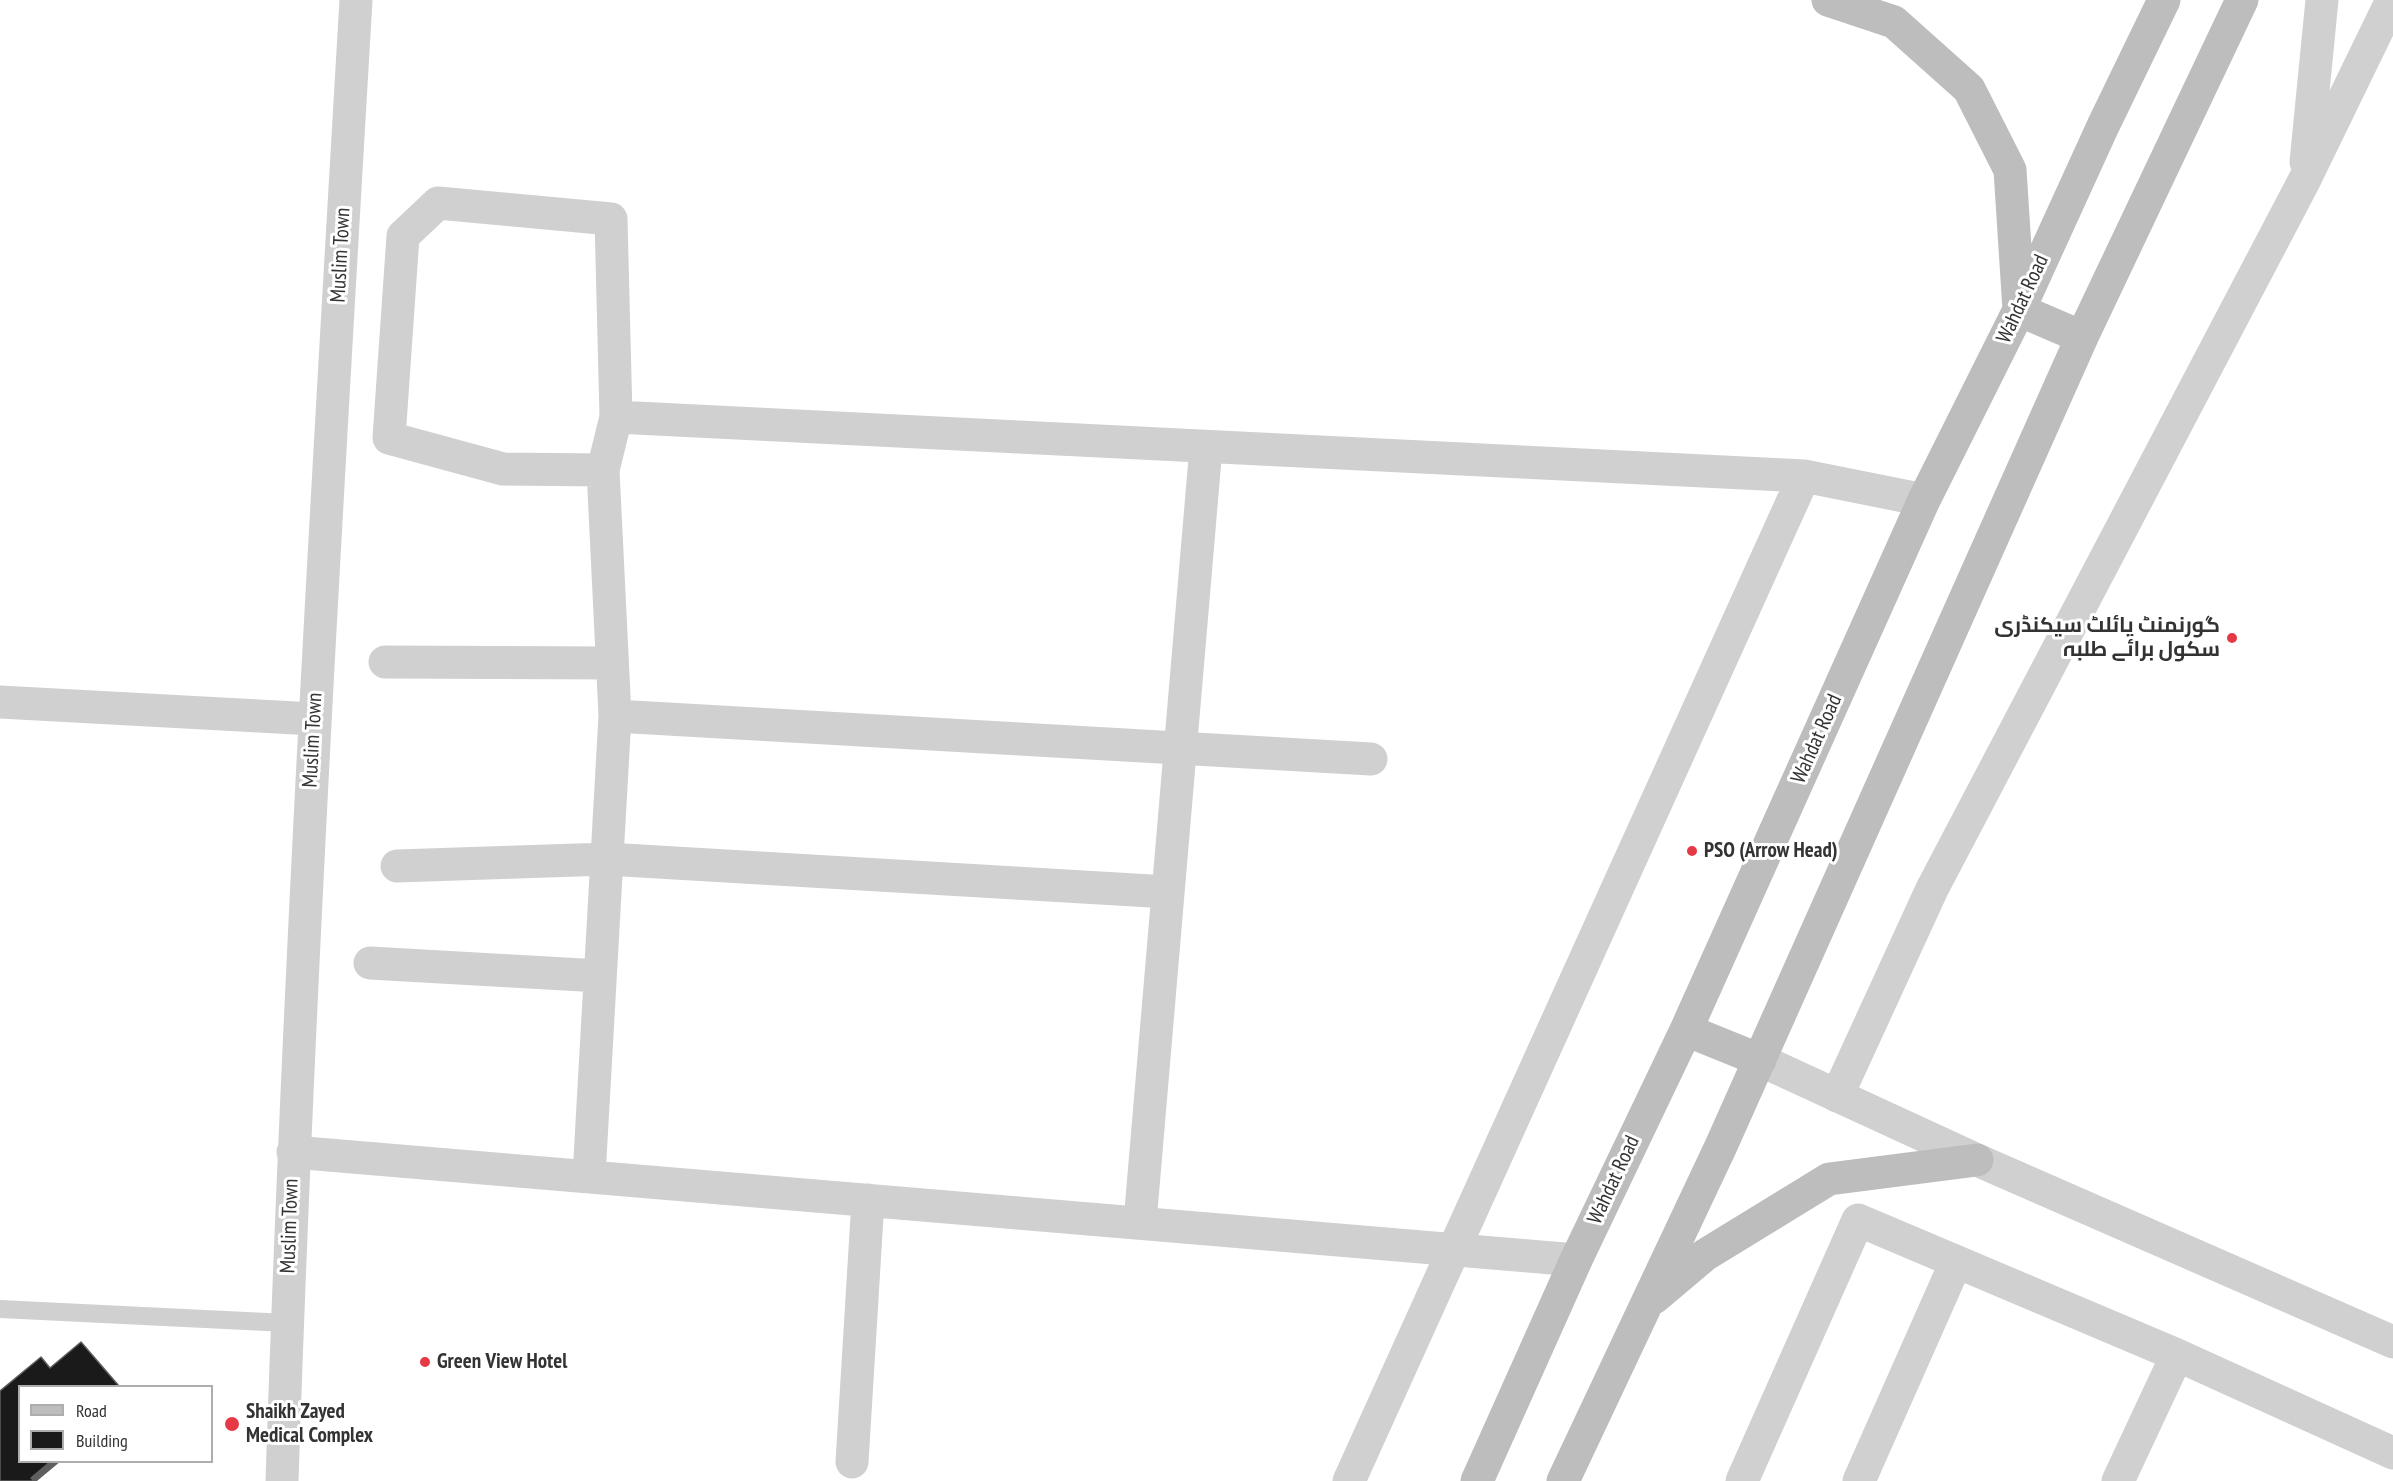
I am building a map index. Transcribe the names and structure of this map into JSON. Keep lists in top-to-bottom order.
{
  "streets": {
    "main road": ["Wahdat Road"],
    "street": ["Muslim Town"]
  },
  "places": [
    "گورنمنٹ پائلٹ سیکنڈری سکول برائے طلبہ",
    "PSO (Arrow Head)",
    "Green View Hotel",
    "Shaikh Zayed Medical Complex"
  ],
  "legend": ["Road", "Building"]
}
